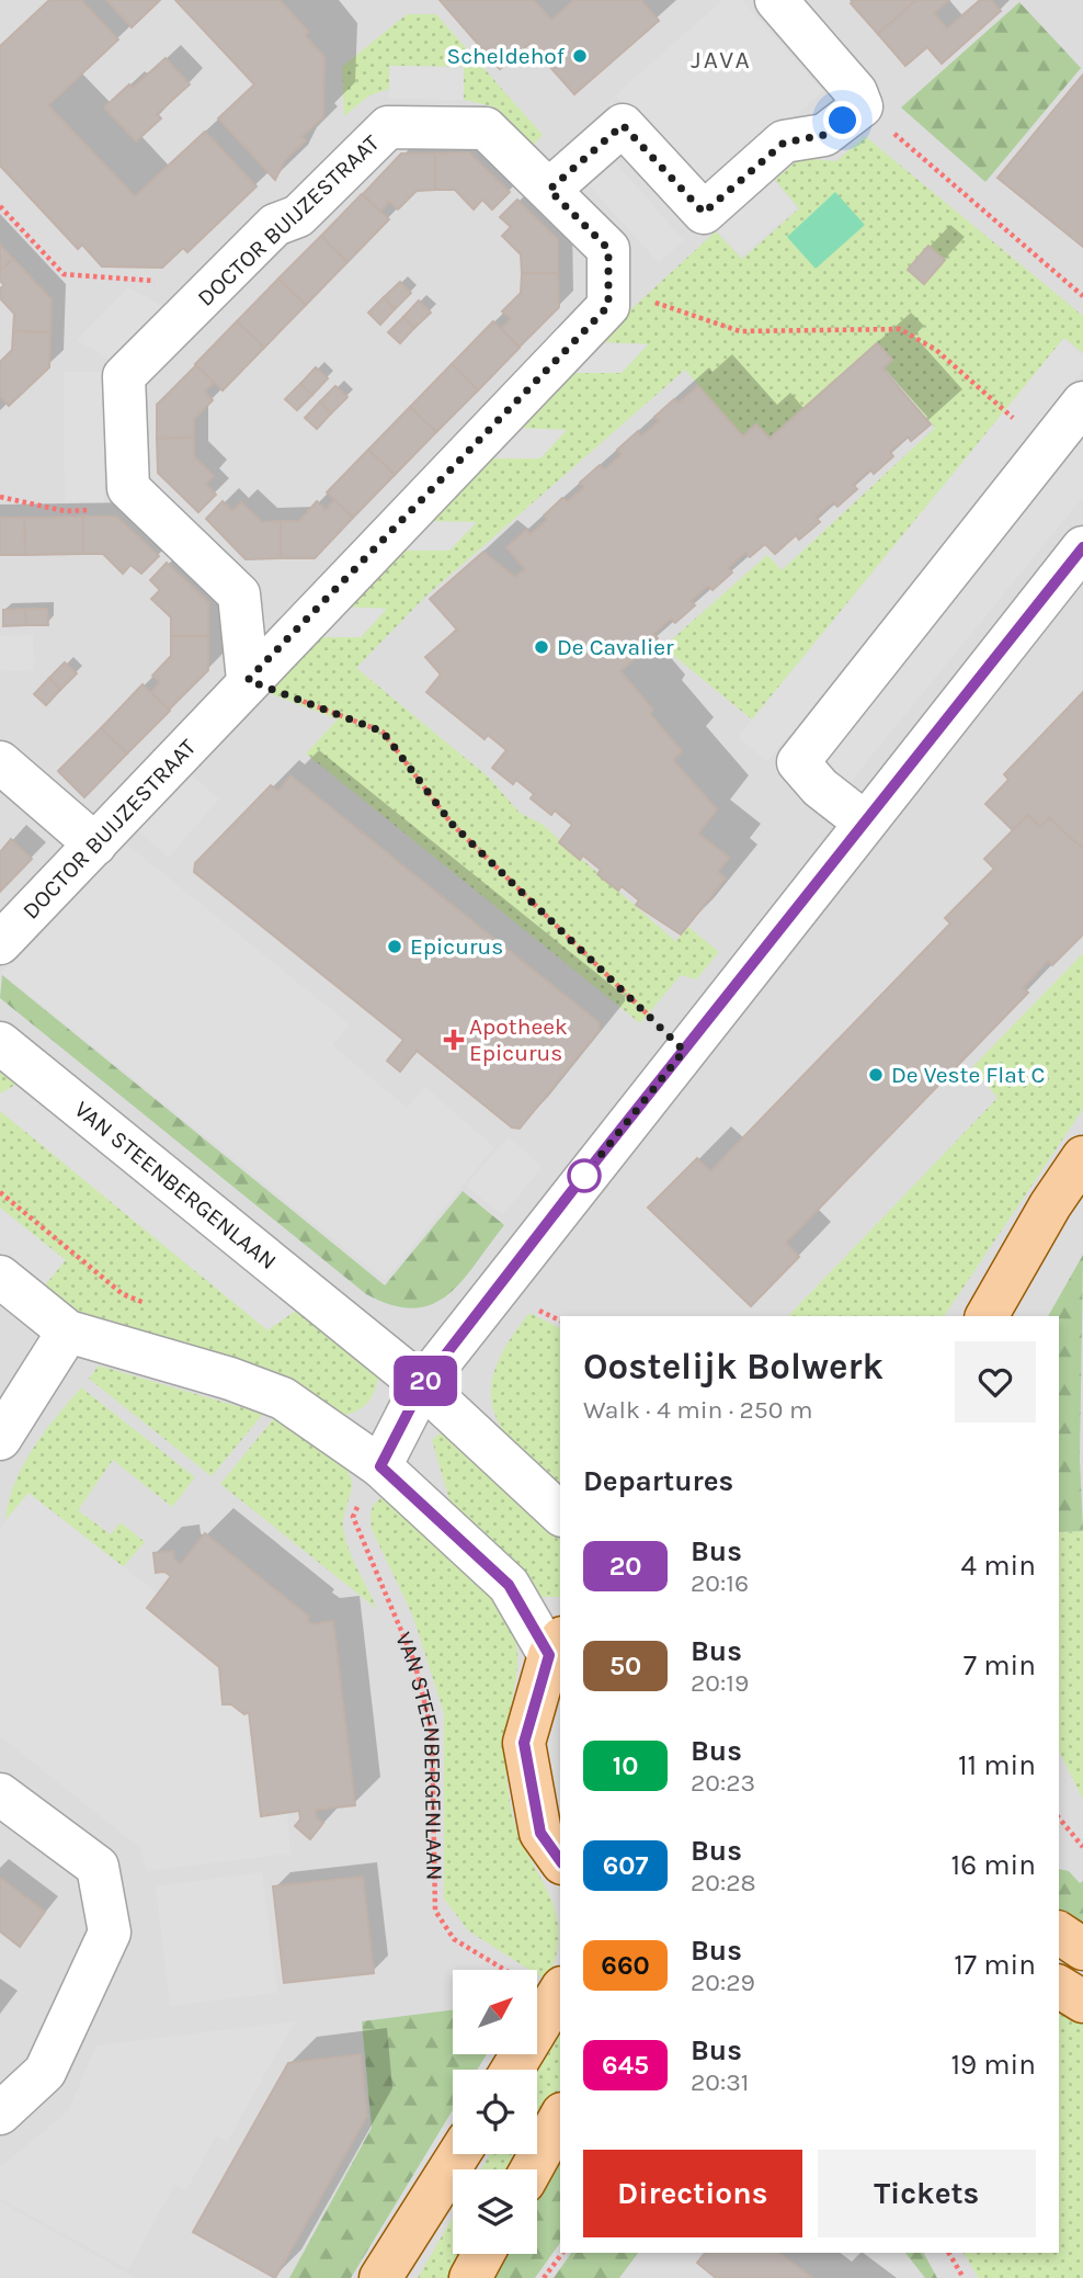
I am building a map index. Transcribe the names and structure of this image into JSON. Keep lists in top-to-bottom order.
{
  "streets": {
    "street": ["DOCTOR BUIJZESTRAAT", "VAN STEENBERGENLAAN"]
  },
  "districts": ["JAVA"],
  "places": {
    "other": [
      "Scheldehof",
      "De Cavalier",
      "Epicurus",
      "De Veste Flat C"
    ],
    "health": ["Apotheek Epicurus"]
  },
  "lines": ["bus line 20"],
  "north": "top right",
  "page": {
    "on_map": "20",
    "heading": [
      ["Oostelijk Bolwerk", "Walk · 4 min · 250 m"],
      "Departures"
    ],
    "list": [
      {
        "mark": "20",
        "name": "Bus",
        "note": "20:16",
        "value": "4 min"
      },
      {
        "mark": "50",
        "name": "Bus",
        "note": "20:19",
        "value": "7 min"
      },
      {
        "mark": "10",
        "name": "Bus",
        "note": "20:23",
        "value": "11 min"
      },
      {
        "mark": "607",
        "name": "Bus",
        "note": "20:28",
        "value": "16 min"
      },
      {
        "mark": "660",
        "name": "Bus",
        "note": "20:29",
        "value": "17 min"
      },
      {
        "mark": "645",
        "name": "Bus",
        "note": "20:31",
        "value": "19 min"
      }
    ],
    "buttons": ["Directions", "Tickets"]
  }
}
